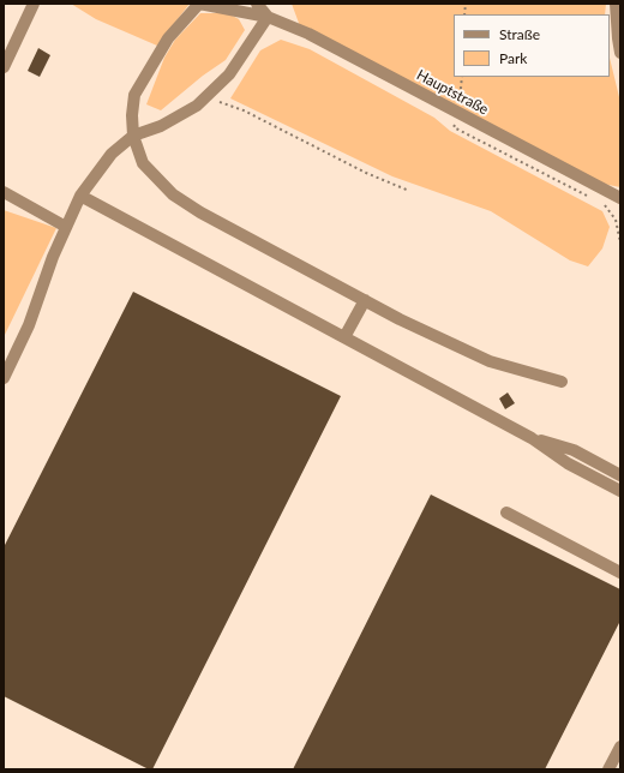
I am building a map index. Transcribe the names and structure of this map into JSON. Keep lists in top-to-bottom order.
{
  "streets": {
    "street": ["Hauptstraße"]
  },
  "legend": ["Straße", "Park"]
}
